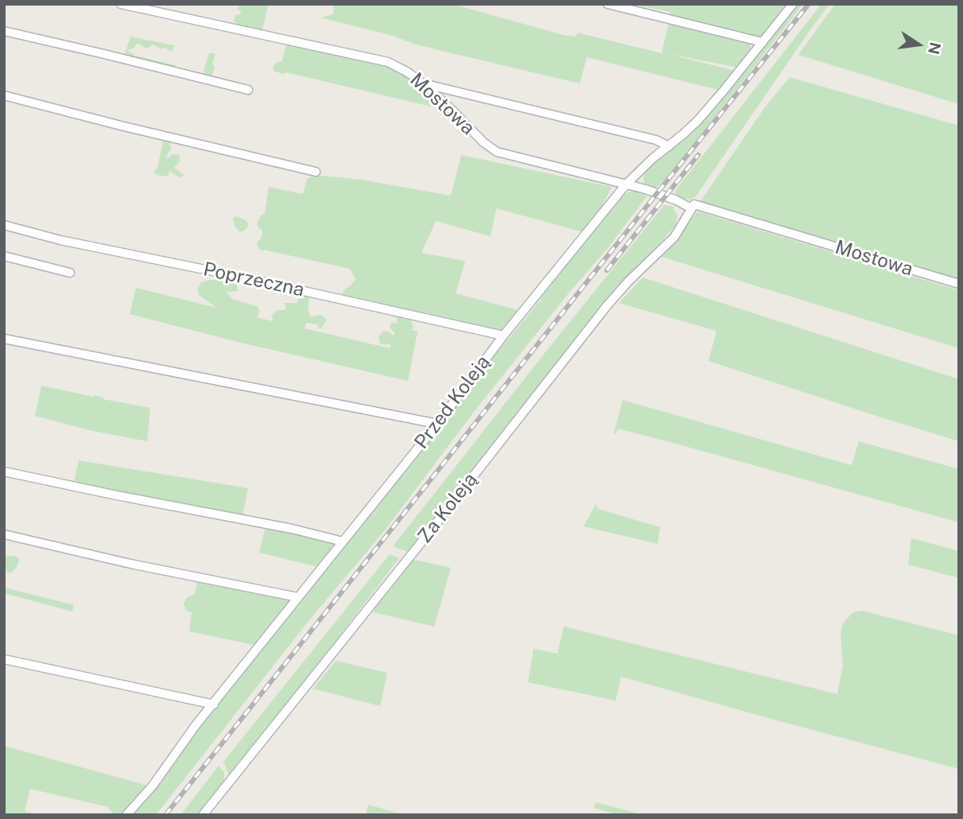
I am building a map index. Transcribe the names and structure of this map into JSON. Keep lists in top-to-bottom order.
{
  "streets": {
    "street": [
      "Mostowa",
      "Poprzeczna",
      "Przed Koleją",
      "Za Koleją"
    ]
  },
  "crossings": [
    ["Mostowa", "Przed Koleją"],
    ["Mostowa", "Za Koleją"],
    ["Poprzeczna", "Przed Koleją"]
  ],
  "north": "right"
}
